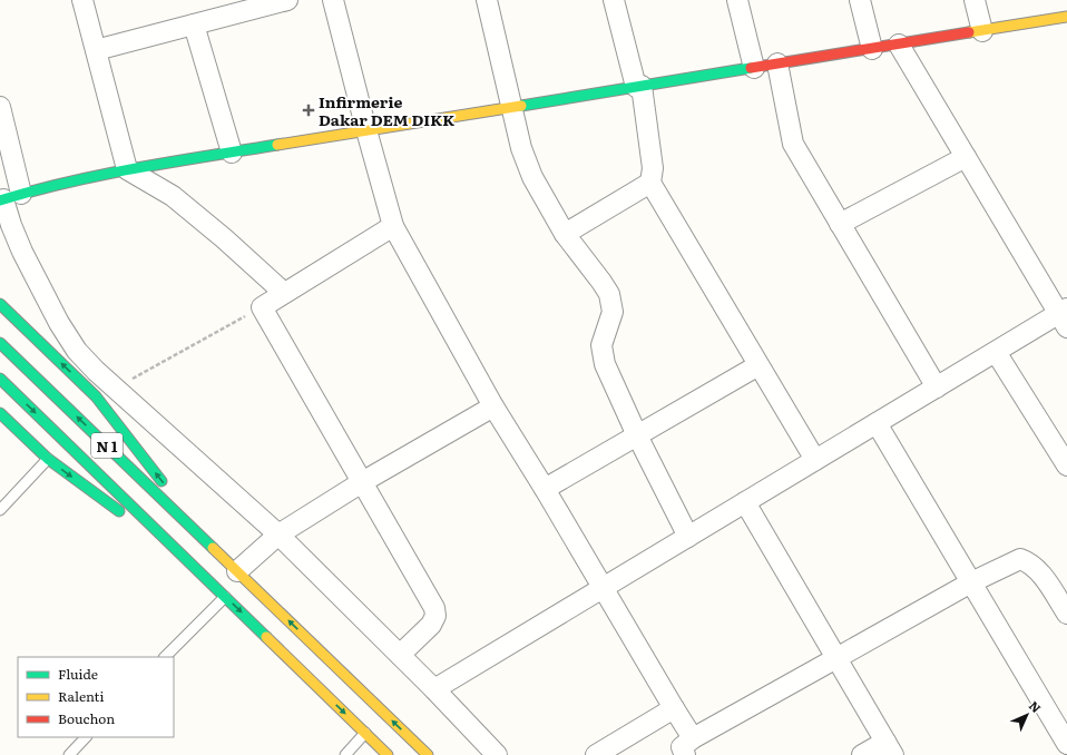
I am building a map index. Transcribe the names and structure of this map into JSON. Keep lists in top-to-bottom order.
{
  "streets": {
    "main road": ["N 1"]
  },
  "places": {
    "health": ["Infirmerie Dakar DEM DIKK"]
  },
  "legend": ["Fluide", "Ralenti", "Bouchon"],
  "north": "top right"
}
